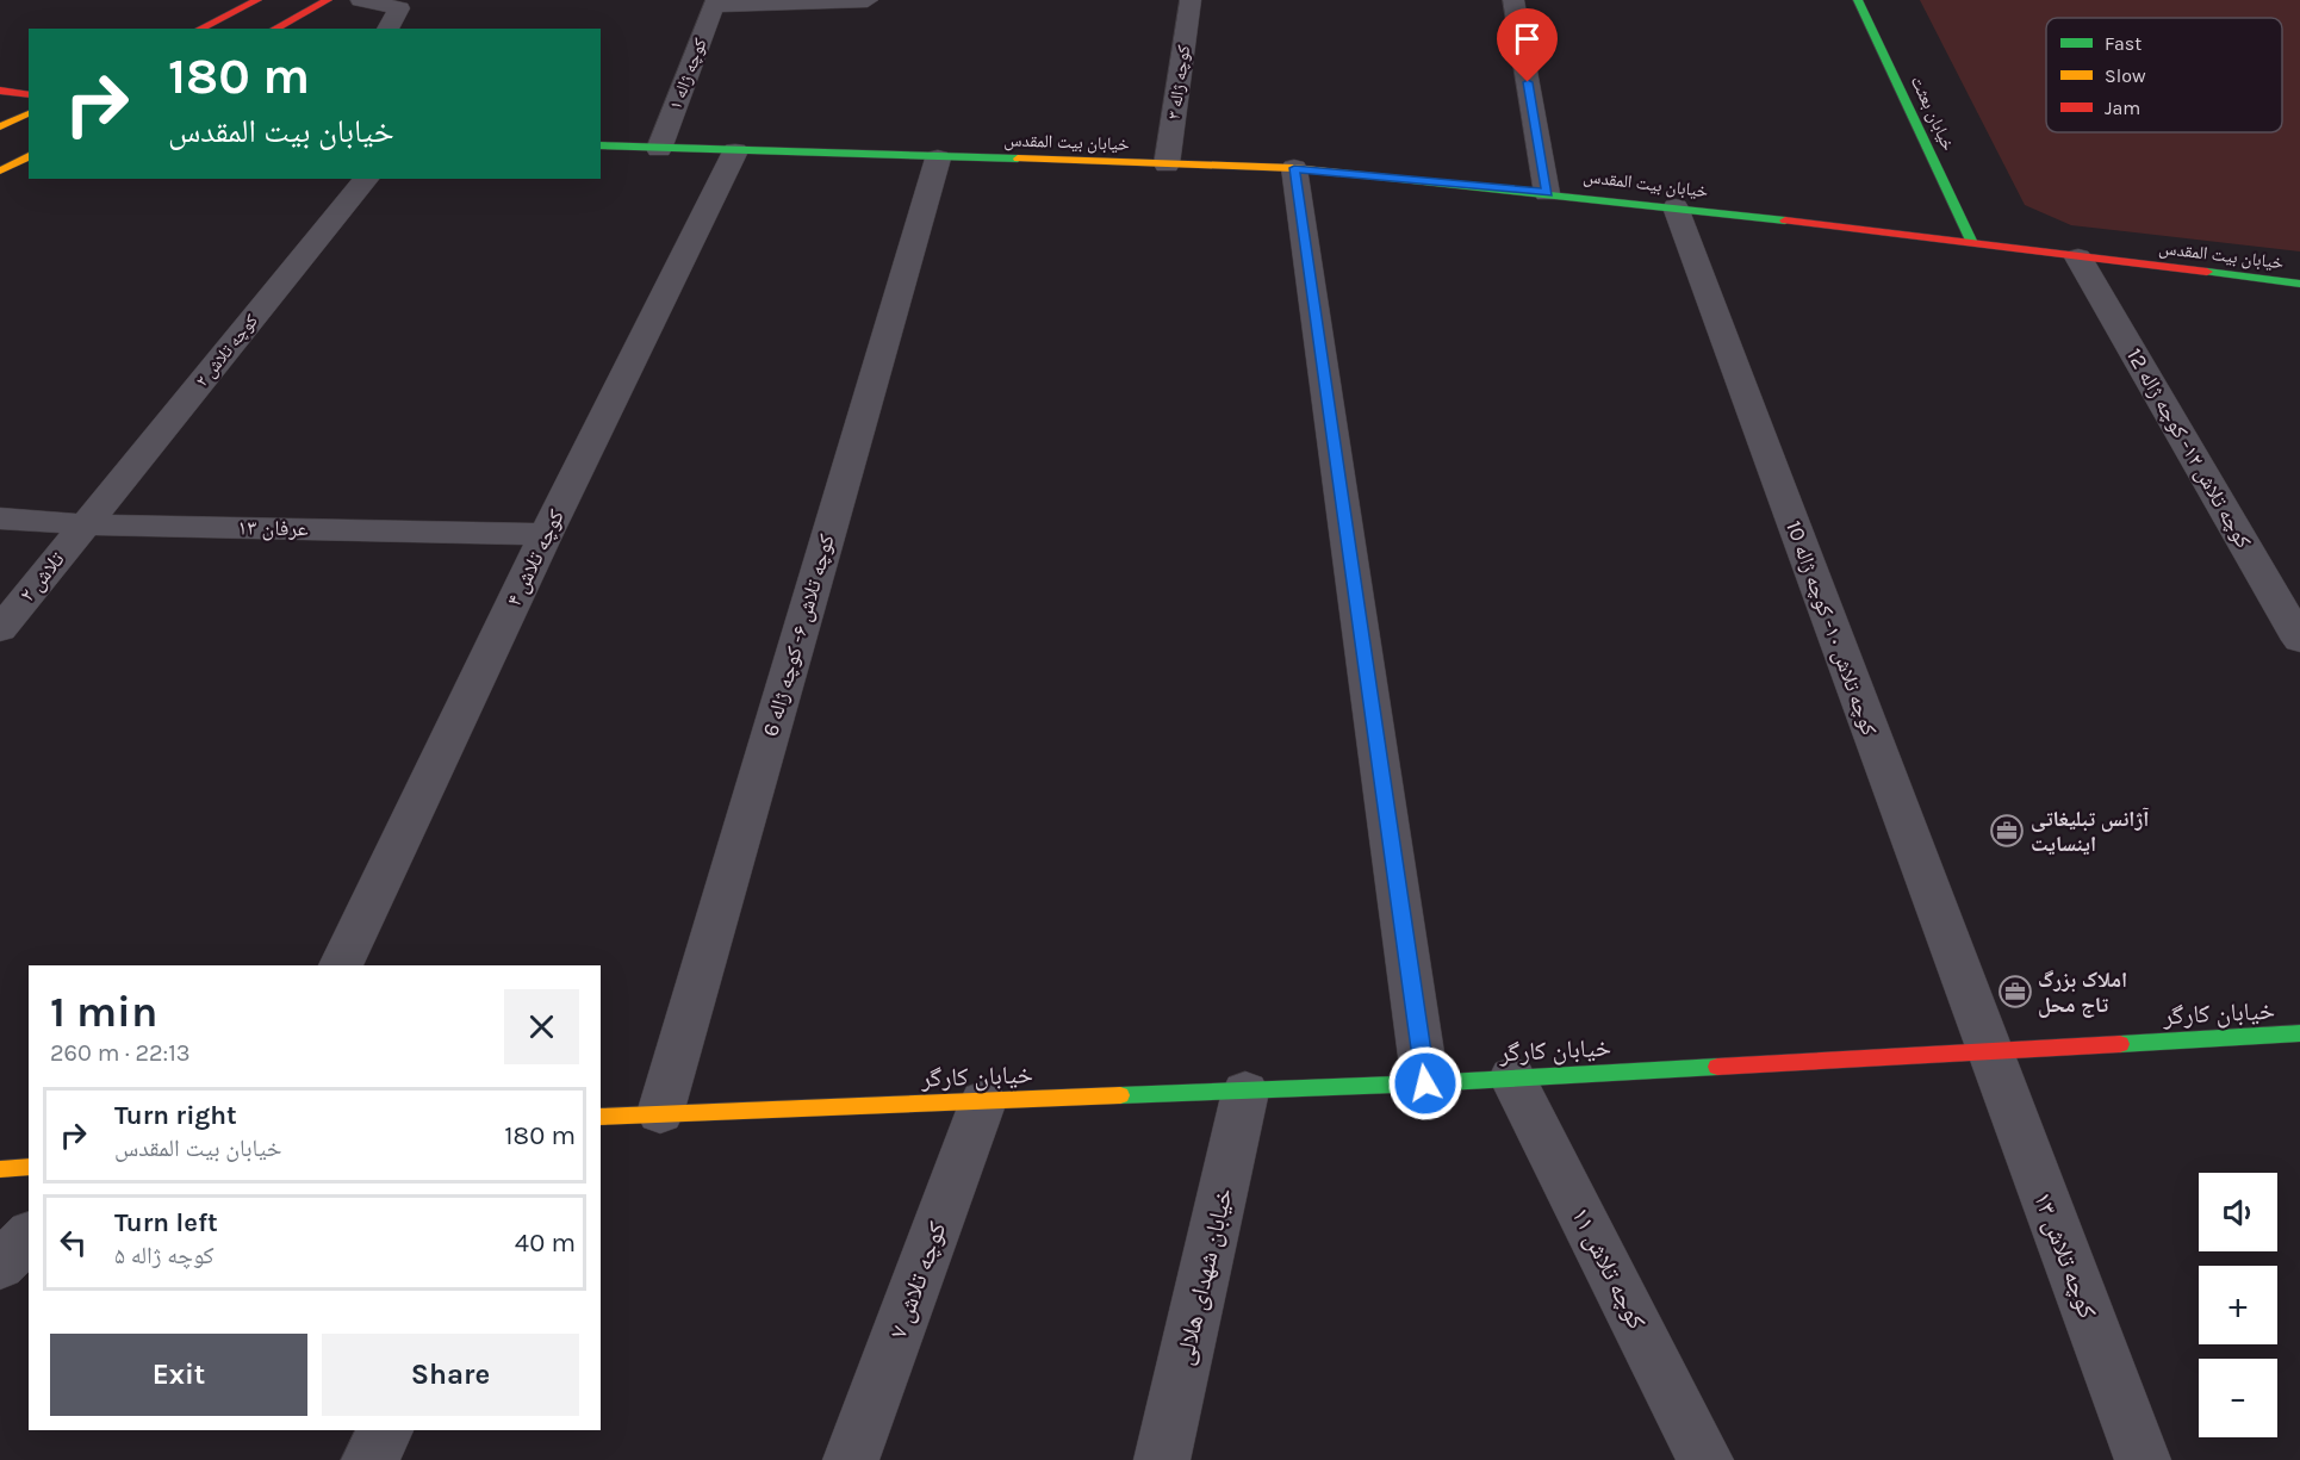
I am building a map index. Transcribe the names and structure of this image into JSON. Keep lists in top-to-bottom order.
{
  "streets": {
    "street": [
      "کوچه ژاله ۱",
      "کوچه ژاله ۳",
      "خیابان بعثت",
      "خیابان بیت المقدس",
      "کوچه تلاش ۲",
      "کوچه تلاش ۱۲- کوچه ژاله 12",
      "عرفان ۱۳",
      "کوچه تلاش ۴",
      "تلاش ۲",
      "کوچه تلاش ۱۰- کوچه ژاله 10",
      "کوچه تلاش ۶- کوچه ژاله 6",
      "خیابان کارگر",
      "کوچه تلاش ۱۳",
      "کوچه تلاش ۱۱",
      "خیابان شهدای هلالی",
      "کوچه تلاش ۷"
    ]
  },
  "crossings": [
    ["کوچه ژاله ۱", "خیابان بیت المقدس"],
    ["کوچه ژاله ۳", "خیابان بیت المقدس"],
    ["خیابان بعثت", "خیابان بیت المقدس"],
    ["خیابان بیت المقدس", "کوچه تلاش ۱۲- کوچه ژاله 12"],
    ["خیابان بیت المقدس", "کوچه تلاش ۴"],
    ["خیابان بیت المقدس", "کوچه تلاش ۱۰- کوچه ژاله 10"],
    ["خیابان بیت المقدس", "کوچه تلاش ۶- کوچه ژاله 6"],
    ["کوچه تلاش ۲", "عرفان ۱۳"],
    ["کوچه تلاش ۲", "تلاش ۲"],
    ["عرفان ۱۳", "کوچه تلاش ۴"],
    ["عرفان ۱۳", "تلاش ۲"],
    ["کوچه تلاش ۱۰- کوچه ژاله 10", "خیابان کارگر"],
    ["کوچه تلاش ۱۰- کوچه ژاله 10", "کوچه تلاش ۱۳"],
    ["کوچه تلاش ۶- کوچه ژاله 6", "خیابان کارگر"],
    ["خیابان کارگر", "کوچه تلاش ۱۳"],
    ["خیابان کارگر", "کوچه تلاش ۱۱"],
    ["خیابان کارگر", "خیابان شهدای هلالی"],
    ["خیابان کارگر", "کوچه تلاش ۷"]
  ],
  "places": {
    "office": ["آژانس تبلیغاتی اینسایت", "املاک بزرگ تاج محل"]
  },
  "legend": ["Fast", "Slow", "Jam"],
  "page": {
    "turn": ["180 m", "خیابان بیت المقدس"],
    "heading": ["1 min", "260 m · 22:13"],
    "list": [
      {
        "name": "Turn right",
        "note": "خیابان بیت المقدس",
        "value": "180 m"
      },
      {
        "name": "Turn left",
        "note": "کوچه ژاله ۵",
        "value": "40 m"
      }
    ],
    "map_buttons": ["+", "−"],
    "buttons": ["Exit", "Share"]
  }
}
